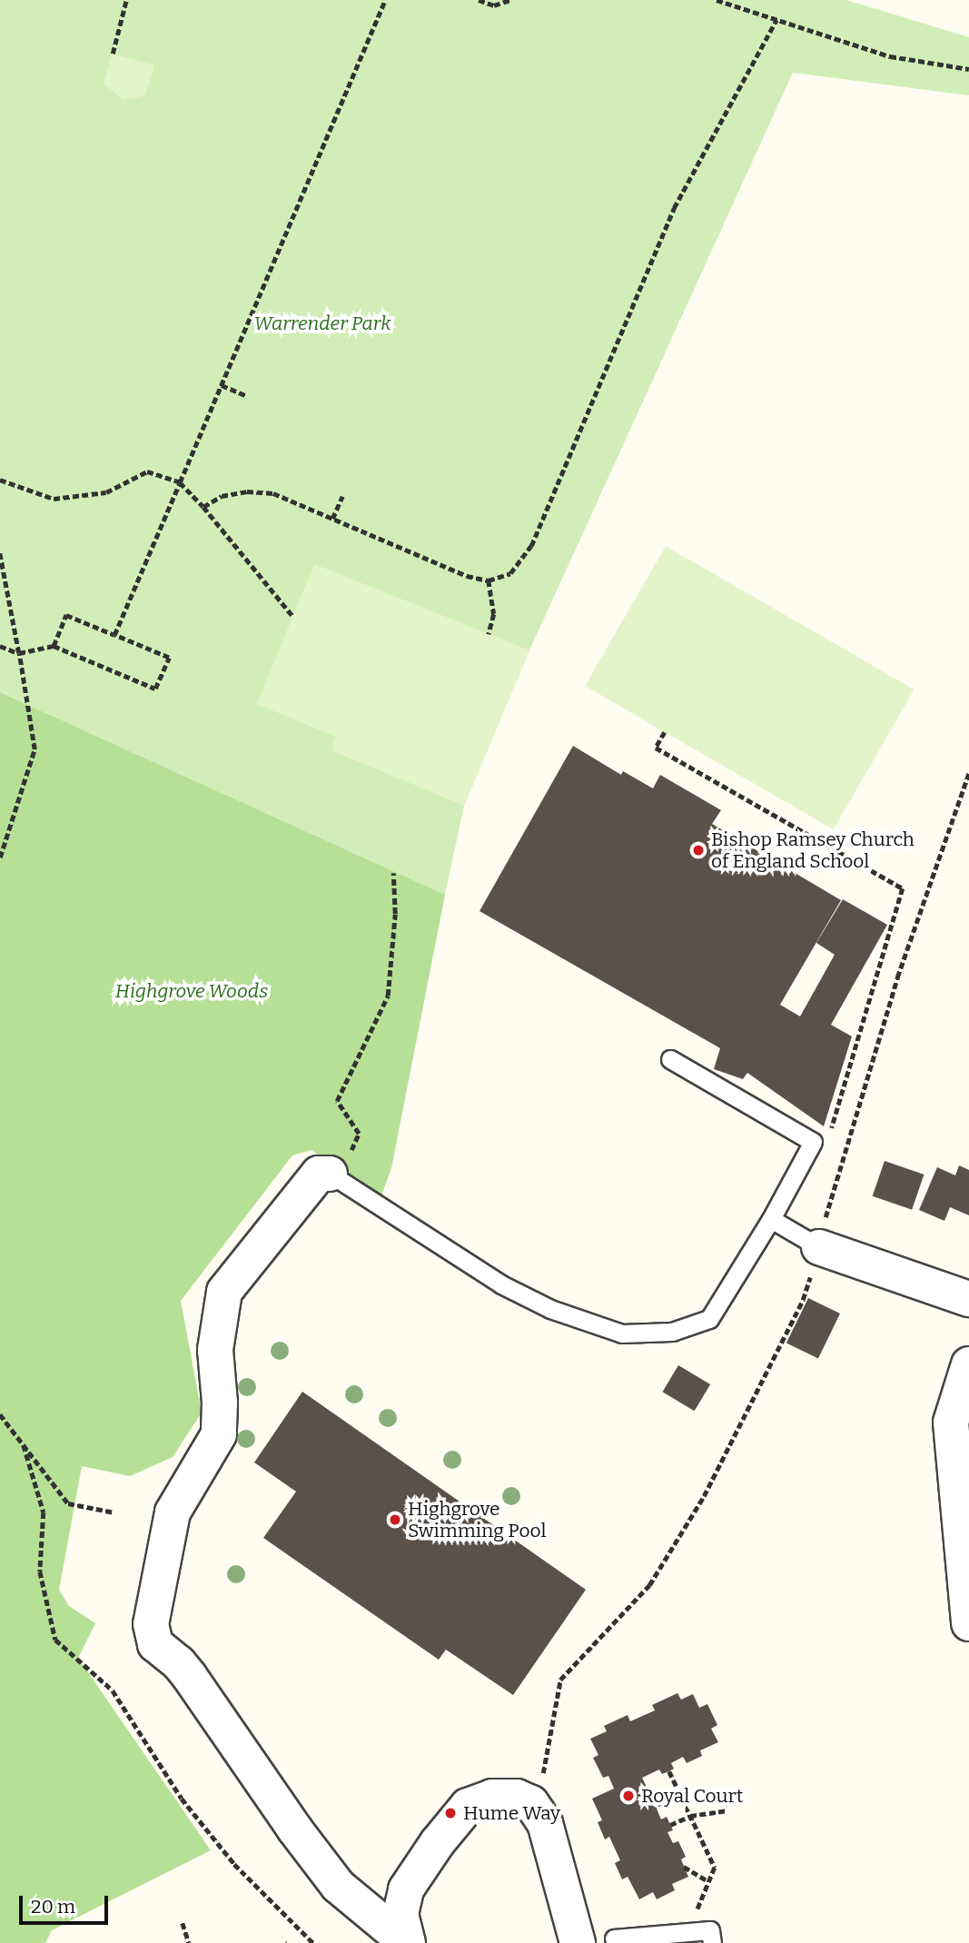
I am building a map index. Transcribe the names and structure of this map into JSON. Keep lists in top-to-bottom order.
{
  "parks": ["Warrender Park", "Highgrove Woods"],
  "places": [
    "Bishop Ramsey Church of England School",
    "Highgrove Swimming Pool",
    "Royal Court",
    "Hume Way"
  ],
  "scale_bar": "20 m"
}
